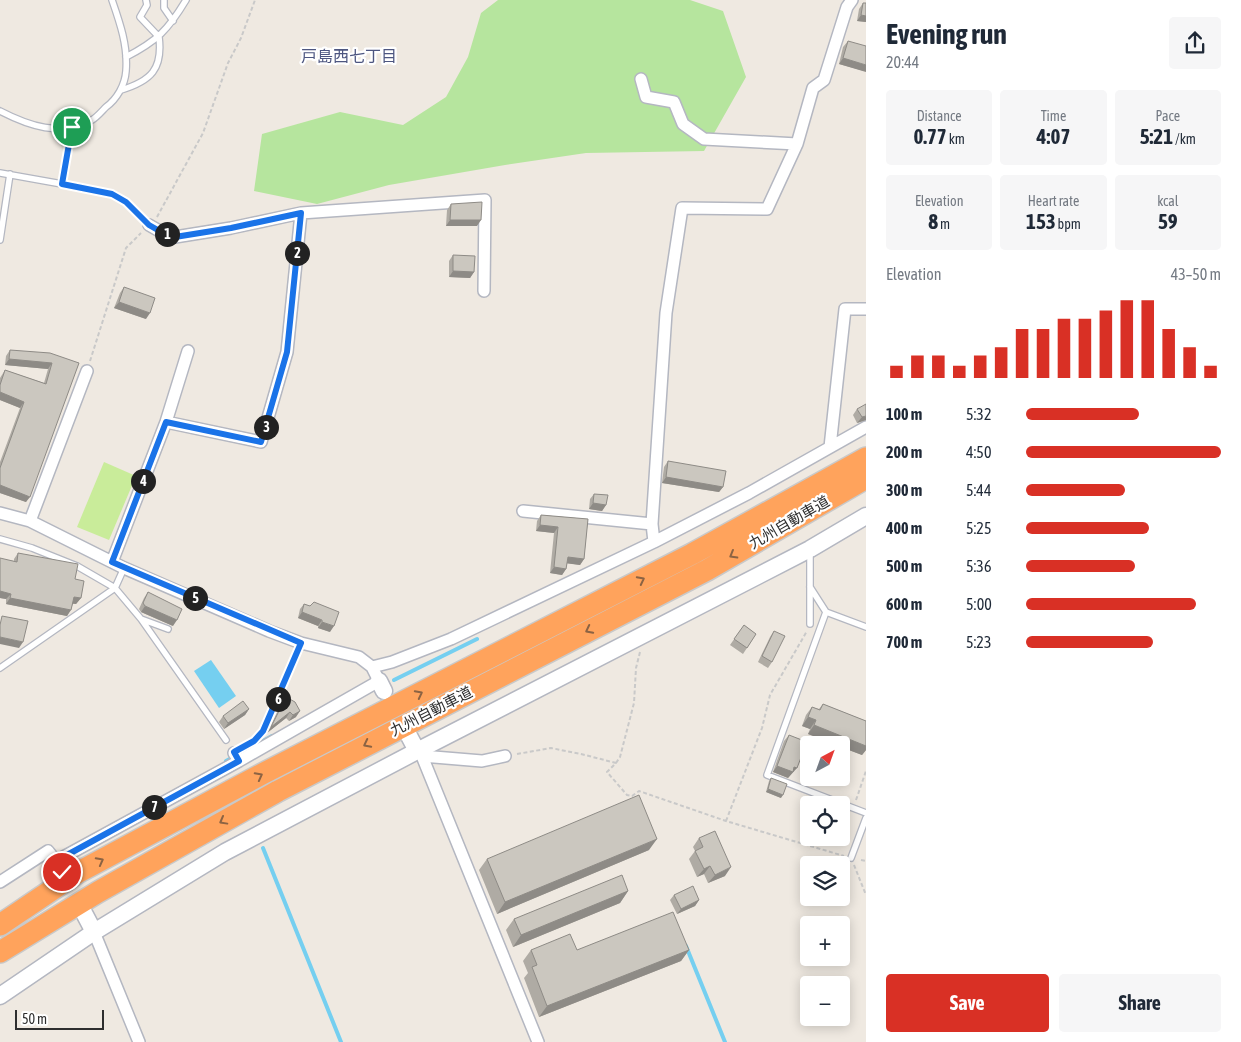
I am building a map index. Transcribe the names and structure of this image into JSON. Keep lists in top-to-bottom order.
{
  "streets": {
    "highway": ["九州自動車道"]
  },
  "districts": ["戸島西七丁目"],
  "scale_bar": "50 m",
  "north": "top right",
  "page": {
    "heading": ["Evening run", "20:44"],
    "stats": [
      ["Distance", "0.77 km"],
      ["Time", "4:07"],
      ["Pace", "5:21 /km"],
      ["Elevation", "8 m"],
      ["Heart rate", "153 bpm"],
      ["kcal", "59"]
    ],
    "pins": [
      "1",
      "2",
      "3",
      "4",
      "5",
      "6",
      "7"
    ],
    "chart": ["Elevation", "43–50 m"],
    "list": [
      {
        "name": "100 m",
        "note": "5:32"
      },
      {
        "name": "200 m",
        "note": "4:50"
      },
      {
        "name": "300 m",
        "note": "5:44"
      },
      {
        "name": "400 m",
        "note": "5:25"
      },
      {
        "name": "500 m",
        "note": "5:36"
      },
      {
        "name": "600 m",
        "note": "5:00"
      },
      {
        "name": "700 m",
        "note": "5:23"
      }
    ],
    "map_buttons": ["+", "−"],
    "buttons": ["Save", "Share"],
    "scale": "50 m"
  }
}
